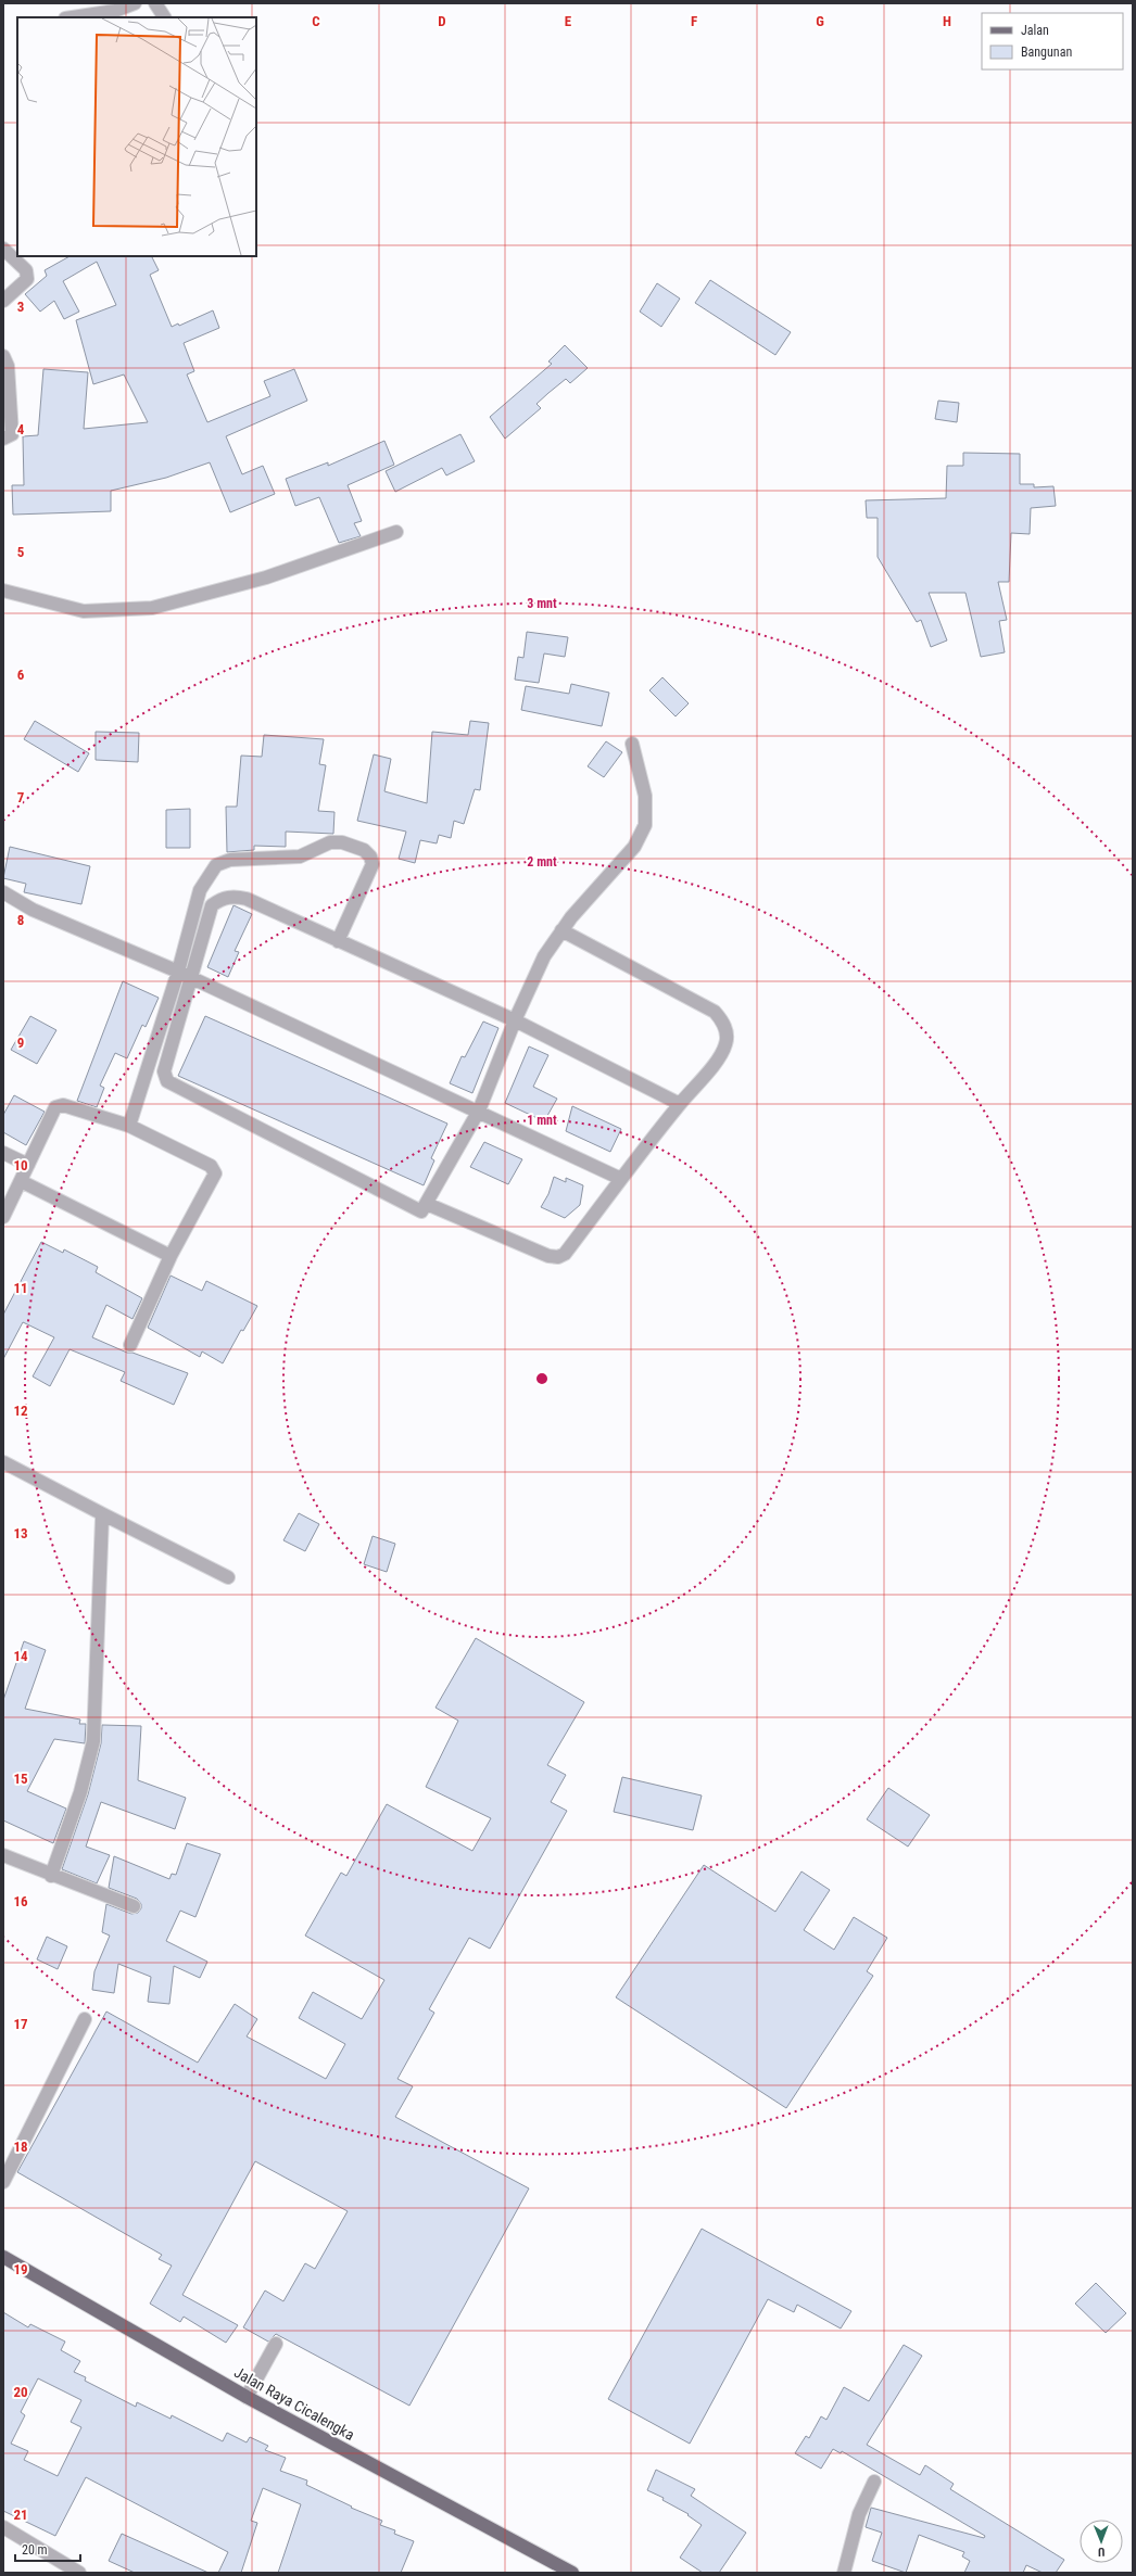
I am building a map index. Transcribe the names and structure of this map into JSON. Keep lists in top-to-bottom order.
{
  "streets": {
    "main road": ["Jalan Raya Cicalengka"]
  },
  "legend": ["Jalan", "Bangunan"],
  "scale_bar": "20 m",
  "north": "bottom",
  "grid": {
    "columns": [
      "C",
      "D",
      "E",
      "F",
      "G",
      "H"
    ],
    "rows": [
      "3",
      "4",
      "5",
      "6",
      "7",
      "8",
      "9",
      "10",
      "11",
      "12",
      "13",
      "14",
      "15",
      "16",
      "17",
      "18",
      "19",
      "20",
      "21"
    ]
  },
  "rings": ["3 mnt", "2 mnt", "1 mnt"]
}
